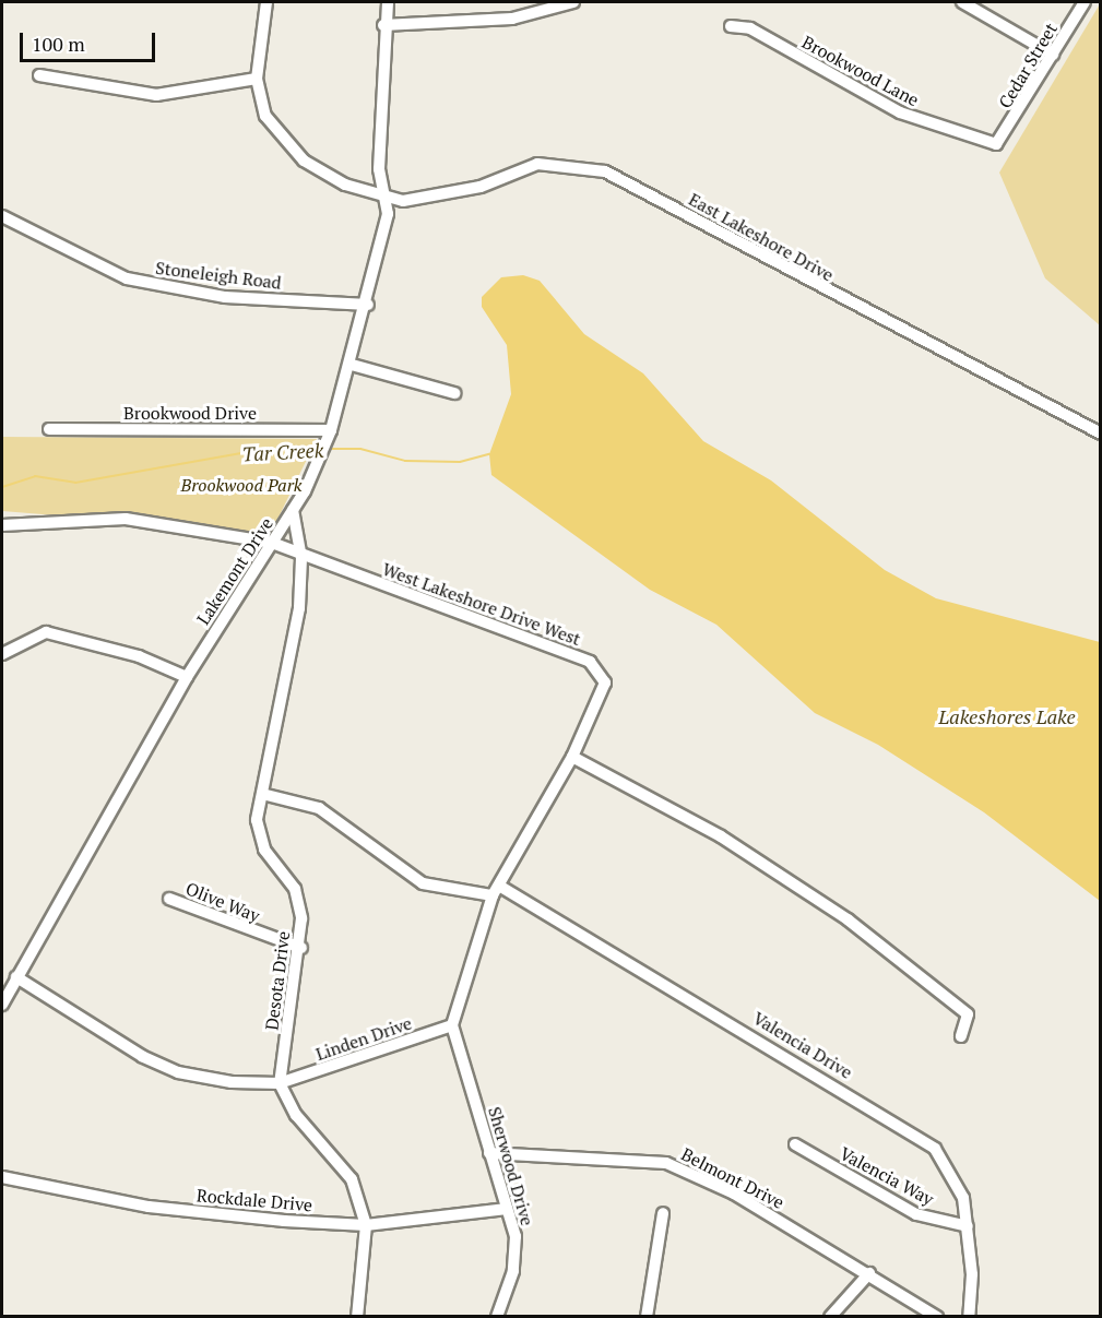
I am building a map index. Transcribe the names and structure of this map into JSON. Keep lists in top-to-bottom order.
{
  "streets": {
    "street": [
      "Cedar Street",
      "Brookwood Lane",
      "East Lakeshore Drive",
      "Stoneleigh Road",
      "Brookwood Drive",
      "Lakemont Drive",
      "West Lakeshore Drive West",
      "Olive Way",
      "Desota Drive",
      "Linden Drive",
      "Valencia Drive",
      "Sherwood Drive",
      "Valencia Way",
      "Belmont Drive",
      "Rockdale Drive"
    ]
  },
  "crossings": [
    ["Cedar Street", "Brookwood Lane"],
    ["East Lakeshore Drive", "Lakemont Drive"],
    ["Stoneleigh Road", "Lakemont Drive"],
    ["Brookwood Drive", "Lakemont Drive"],
    ["Lakemont Drive", "West Lakeshore Drive West"],
    ["Lakemont Drive", "Desota Drive"],
    ["Lakemont Drive", "Linden Drive"],
    ["West Lakeshore Drive West", "Desota Drive"],
    ["Olive Way", "Desota Drive"],
    ["Desota Drive", "Linden Drive"],
    ["Desota Drive", "Valencia Drive"],
    ["Linden Drive", "Sherwood Drive"],
    ["Valencia Drive", "Valencia Way"],
    ["Sherwood Drive", "Belmont Drive"],
    ["Sherwood Drive", "Rockdale Drive"]
  ],
  "water": ["Tar Creek", "Lakeshores Lake"],
  "parks": ["Brookwood Park"],
  "scale_bar": "100 m"
}
